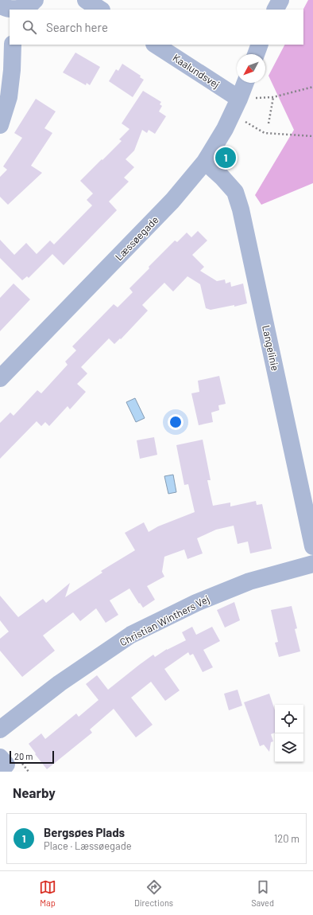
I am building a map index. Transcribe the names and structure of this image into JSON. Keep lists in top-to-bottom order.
{
  "streets": {
    "street": [
      "Kaalundsvej",
      "Læssøegade",
      "Langelinie",
      "Christian Winthers Vej"
    ]
  },
  "crossings": [
    ["Kaalundsvej", "Læssøegade"],
    ["Læssøegade", "Langelinie"]
  ],
  "scale_bar": "20 m",
  "north": "bottom left",
  "page": {
    "search": "Search here",
    "pins": "1",
    "scale": "20 m",
    "heading": "Nearby",
    "list": [
      {
        "mark": "1",
        "name": "Bergsøes Plads",
        "note": "Place · Læssøegade",
        "value": "120 m"
      }
    ],
    "nav": ["Map", "Directions", "Saved"]
  }
}
